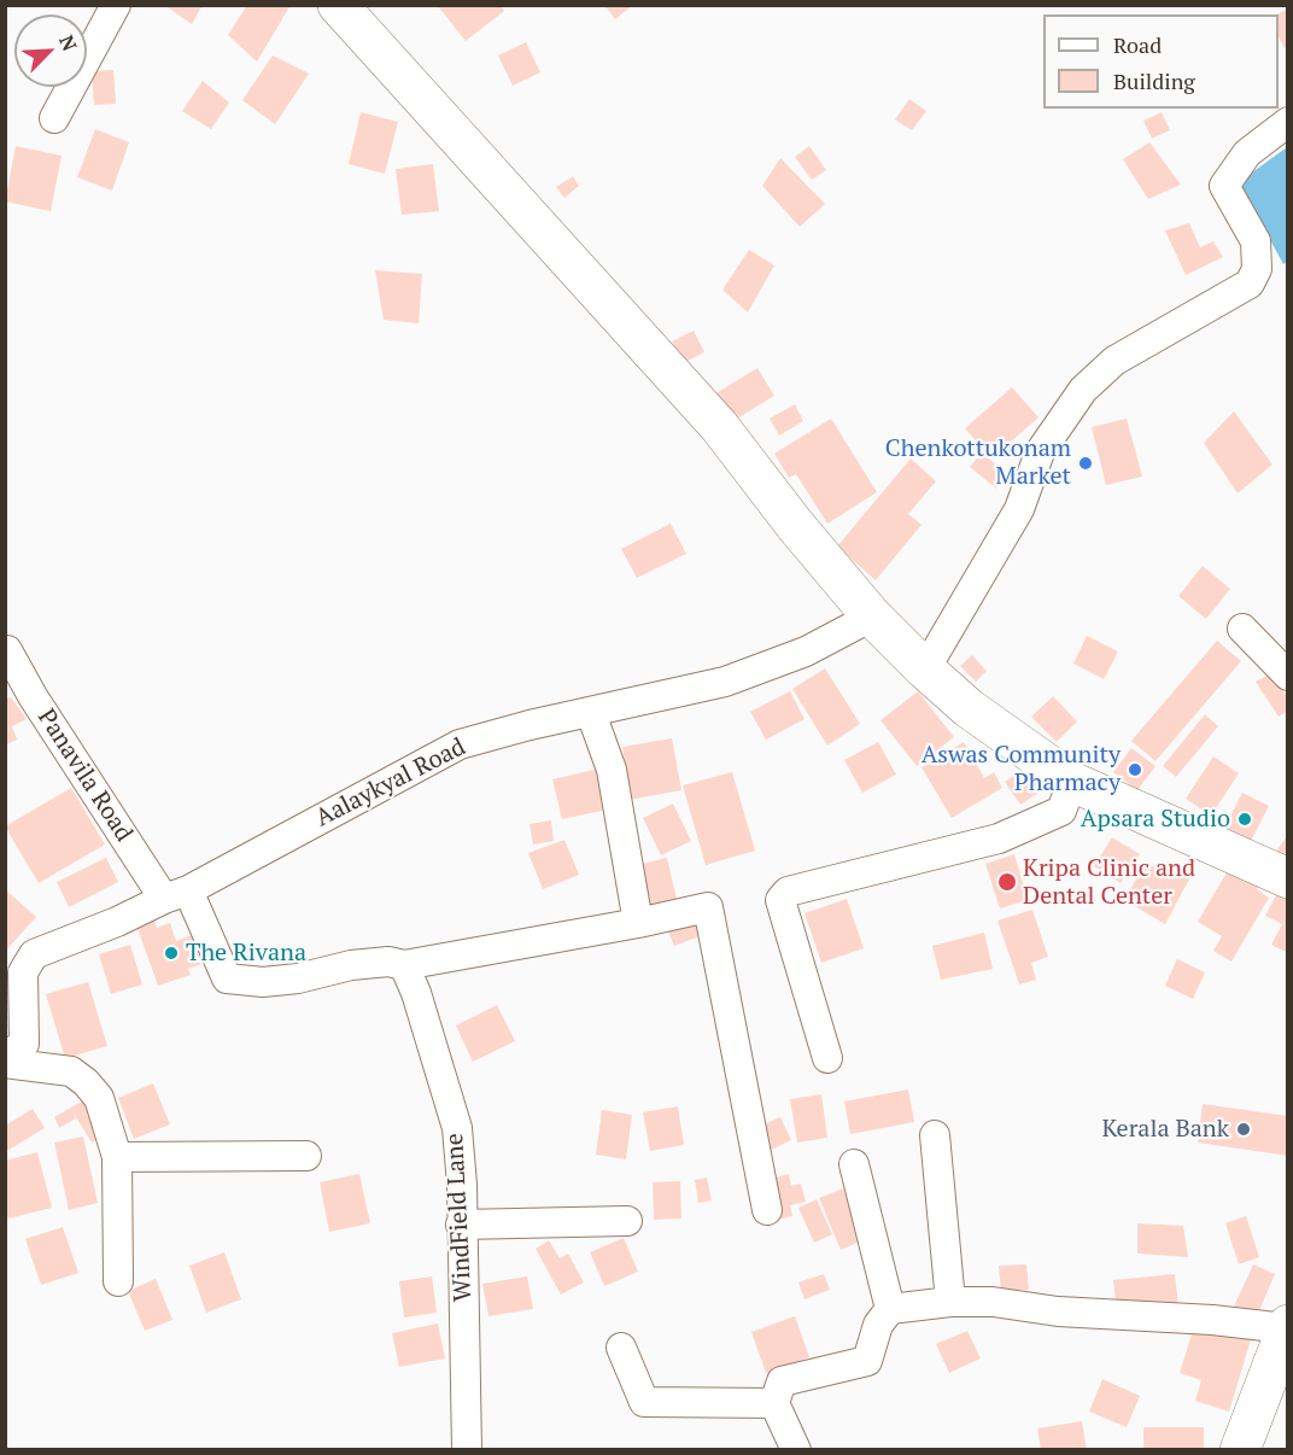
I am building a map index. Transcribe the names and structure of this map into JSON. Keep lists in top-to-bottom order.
{
  "streets": {
    "street": ["Panavila Road", "Aalaykyal Road", "WindField Lane"]
  },
  "crossings": [
    ["Panavila Road", "Aalaykyal Road"]
  ],
  "places": [
    "Chenkottukonam Market",
    "Aswas Community Pharmacy",
    "Apsara Studio",
    "Kripa Clinic and Dental Center",
    "The Rivana",
    "Kerala Bank"
  ],
  "legend": ["Road", "Building"],
  "north": "top right"
}
